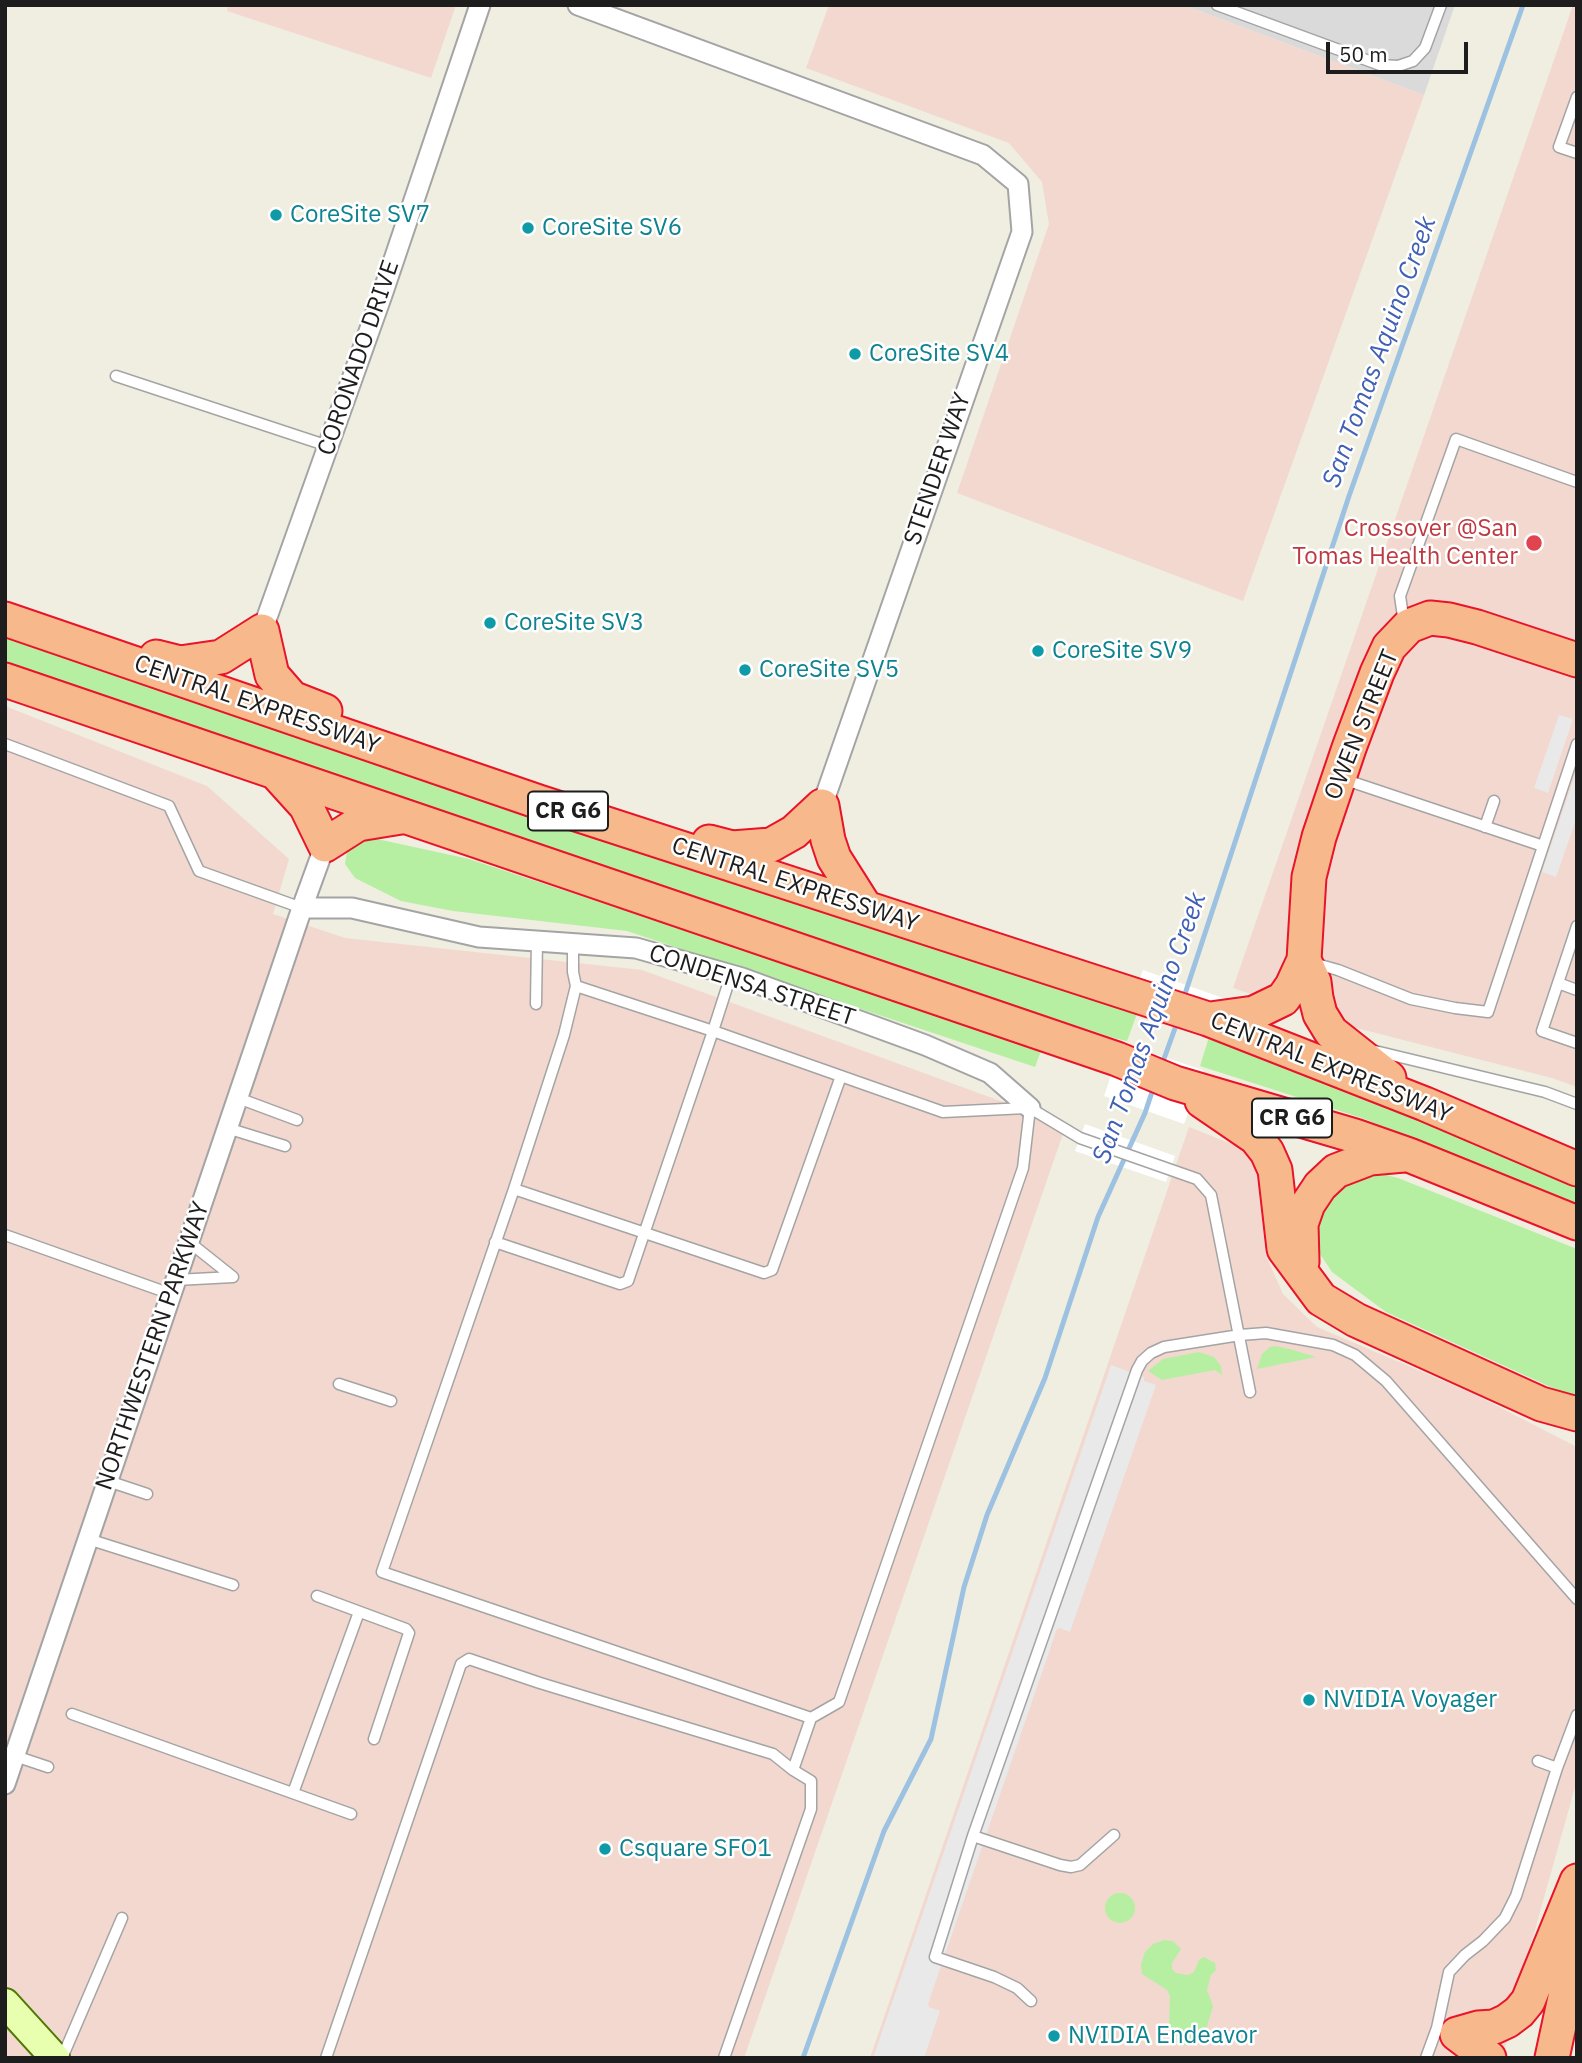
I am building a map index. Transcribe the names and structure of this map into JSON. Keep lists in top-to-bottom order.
{
  "streets": {
    "highway": ["CENTRAL EXPRESSWAY", "OWEN STREET", "CR G6"],
    "street": [
      "CORONADO DRIVE",
      "STENDER WAY",
      "CONDENSA STREET",
      "NORTHWESTERN PARKWAY"
    ]
  },
  "crossings": [
    ["CONDENSA STREET", "NORTHWESTERN PARKWAY"]
  ],
  "water": ["San Tomas Aquino Creek"],
  "places": [
    "CoreSite SV7",
    "CoreSite SV6",
    "CoreSite SV4",
    "Crossover @San Tomas Health Center",
    "CoreSite SV3",
    "CoreSite SV9",
    "CoreSite SV5",
    "NVIDIA Voyager",
    "Csquare SFO1",
    "NVIDIA Endeavor"
  ],
  "scale_bar": "50 m"
}
